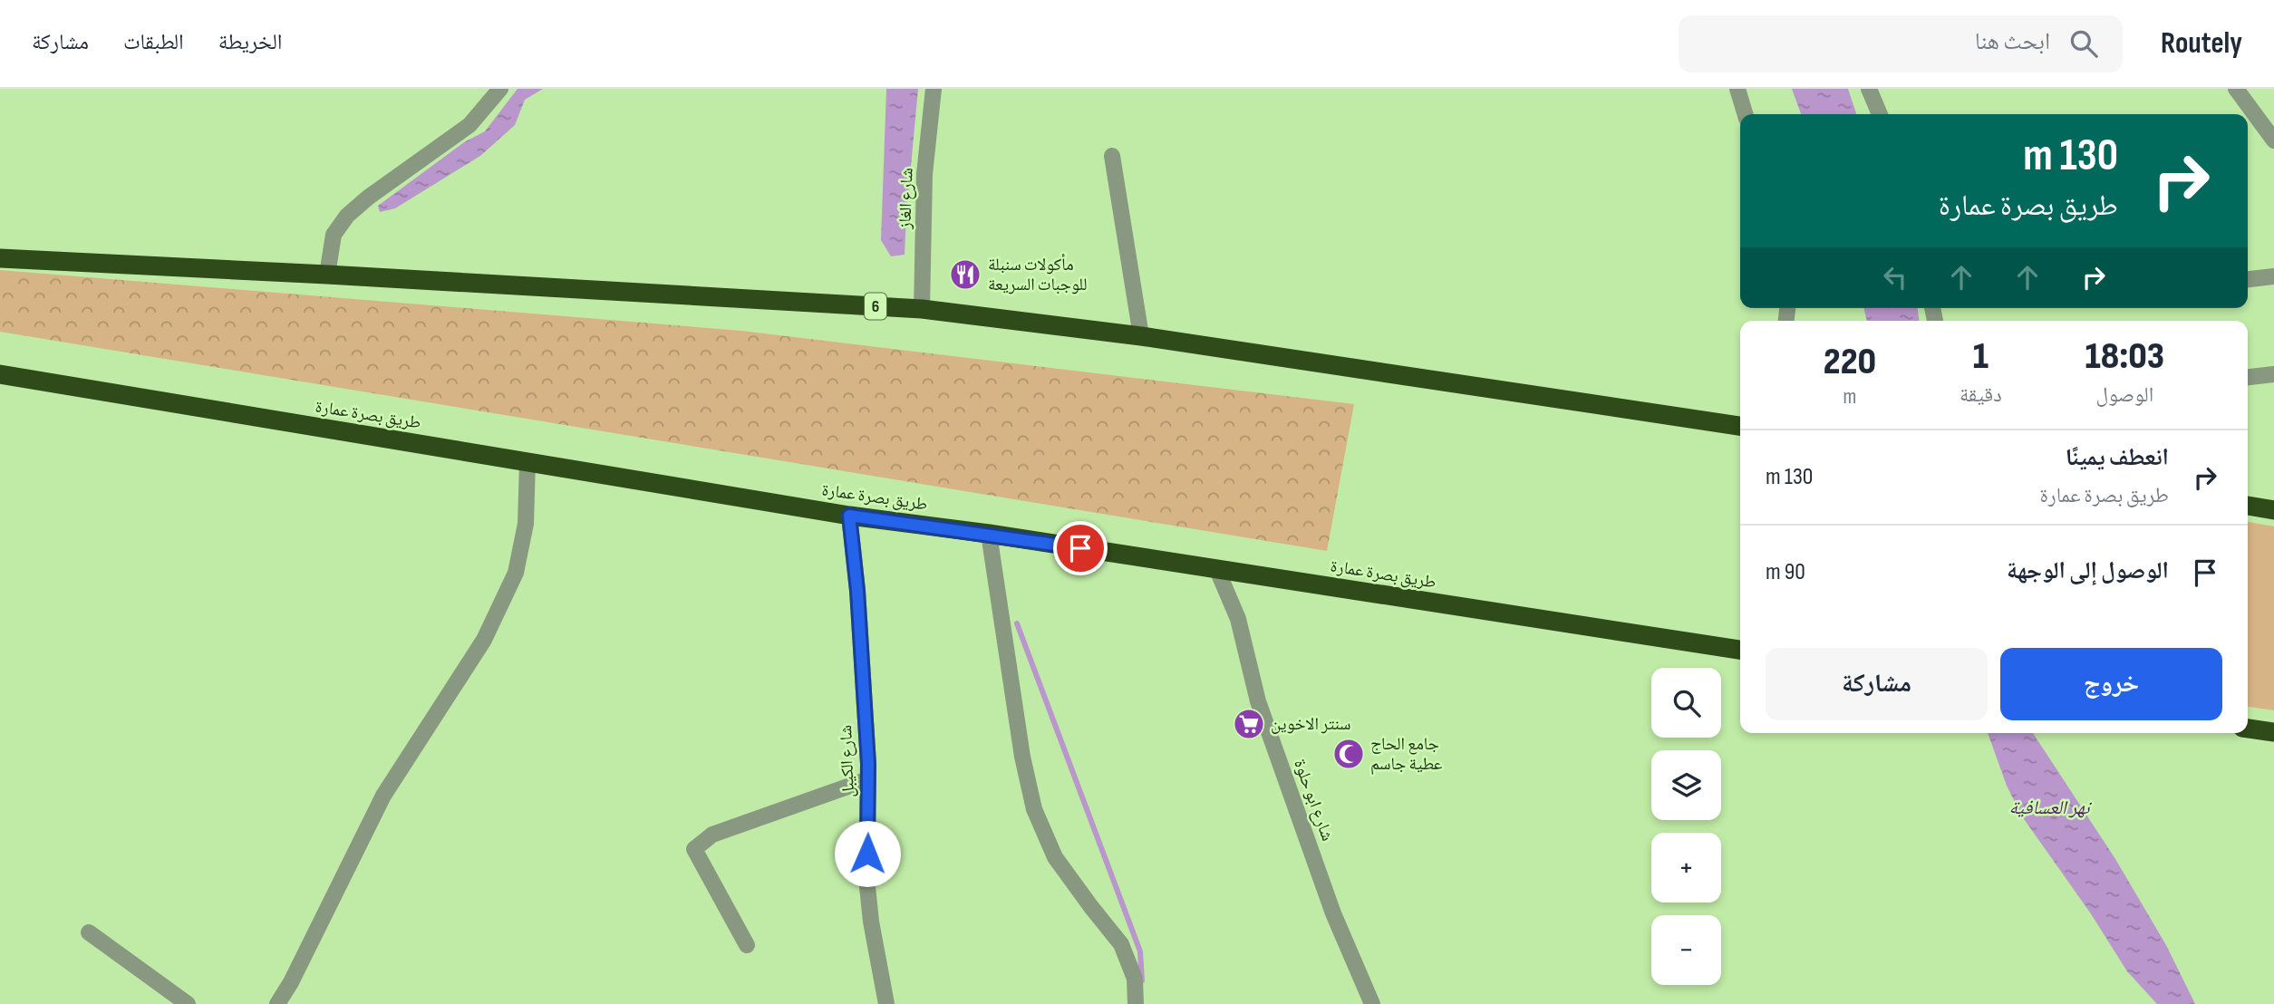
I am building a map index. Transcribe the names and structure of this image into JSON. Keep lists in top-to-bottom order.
{
  "streets": {
    "highway": ["6", "طريق بصرة عمارة"],
    "street": ["شارع الغاز", "شارع الكيبل", "شارع ابو حلوة"]
  },
  "crossings": [
    ["شارع الغاز", "6"],
    ["طريق بصرة عمارة", "شارع الكيبل"],
    ["طريق بصرة عمارة", "شارع ابو حلوة"]
  ],
  "water": ["نهر العسافية"],
  "places": {
    "restaurant": ["مأكولات سنبلة للوجبات السريعة"],
    "supermarket": ["سنتر الاخوين"],
    "mosque": ["جامع الحاج عطية جاسم"]
  },
  "page": {
    "header": "Routely",
    "search": "ابحث هنا",
    "nav": ["الخريطة", "الطبقات", "مشاركة"],
    "turn": ["130 m", "طريق بصرة عمارة"],
    "eta": [
      "18:03",
      "الوصول",
      "1",
      "دقيقة",
      "220",
      "m"
    ],
    "list": [
      {
        "name": "انعطف يمينًا",
        "note": "طريق بصرة عمارة",
        "value": "130 m"
      },
      {
        "name": "الوصول إلى الوجهة",
        "value": "90 m"
      }
    ],
    "buttons": ["خروج", "مشاركة"],
    "map_buttons": ["+", "−"]
  }
}
